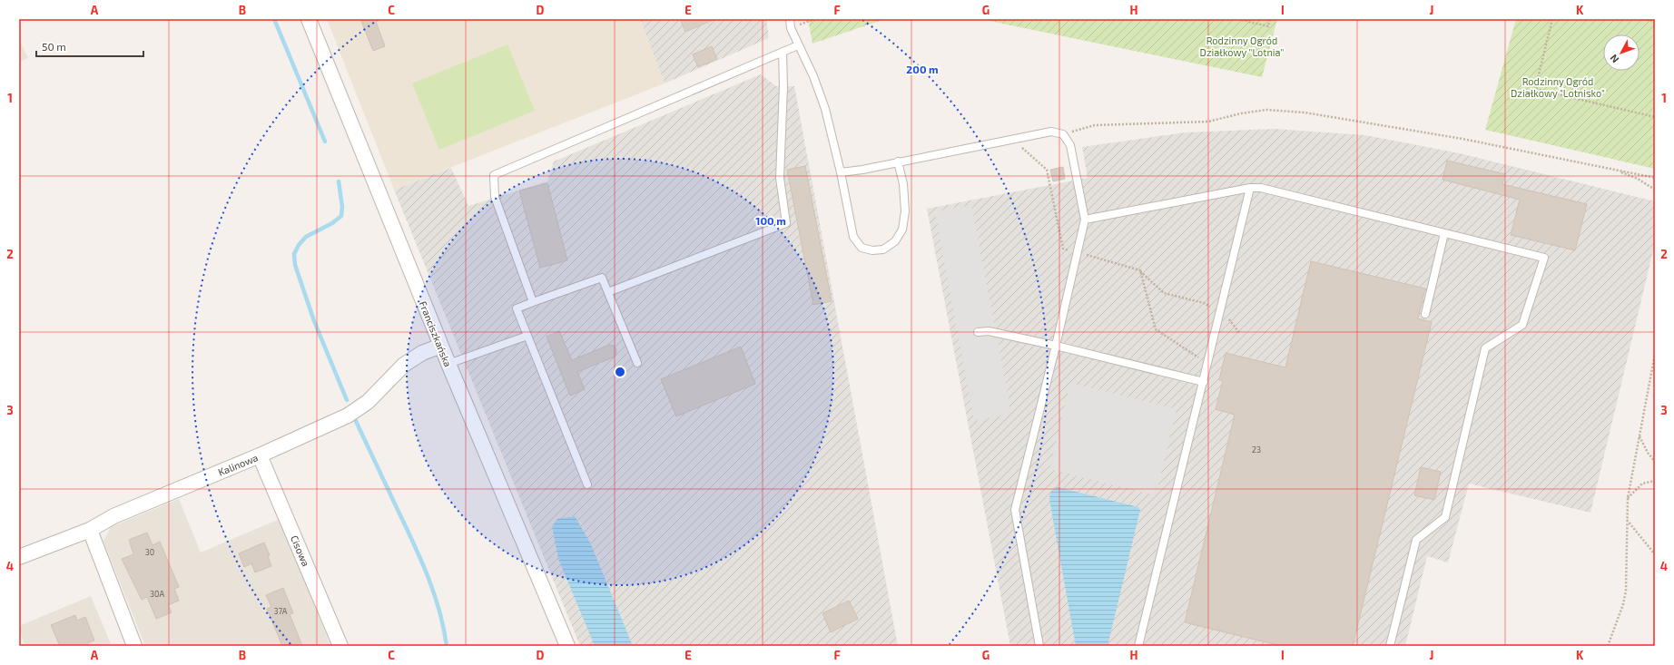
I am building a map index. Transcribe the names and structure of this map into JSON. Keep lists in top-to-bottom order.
{
  "streets": {
    "street": ["Franciszkańska", "Kalinowa", "Cisowa"]
  },
  "crossings": [
    ["Franciszkańska", "Kalinowa"],
    ["Kalinowa", "Cisowa"]
  ],
  "parks": ["Rodzinny Ogród Działkowy \"Lotnia\"", "Rodzinny Ogród Działkowy \"Lotnisko\""],
  "house_numbers": [
    "23",
    "30",
    "30A",
    "37A"
  ],
  "scale_bar": "50 m",
  "north": "bottom left",
  "grid": {
    "columns": [
      "A",
      "B",
      "C",
      "D",
      "E",
      "F",
      "G",
      "H",
      "I",
      "J",
      "K"
    ],
    "rows": [
      "1",
      "2",
      "3",
      "4"
    ]
  },
  "rings": ["200 m", "100 m"]
}
